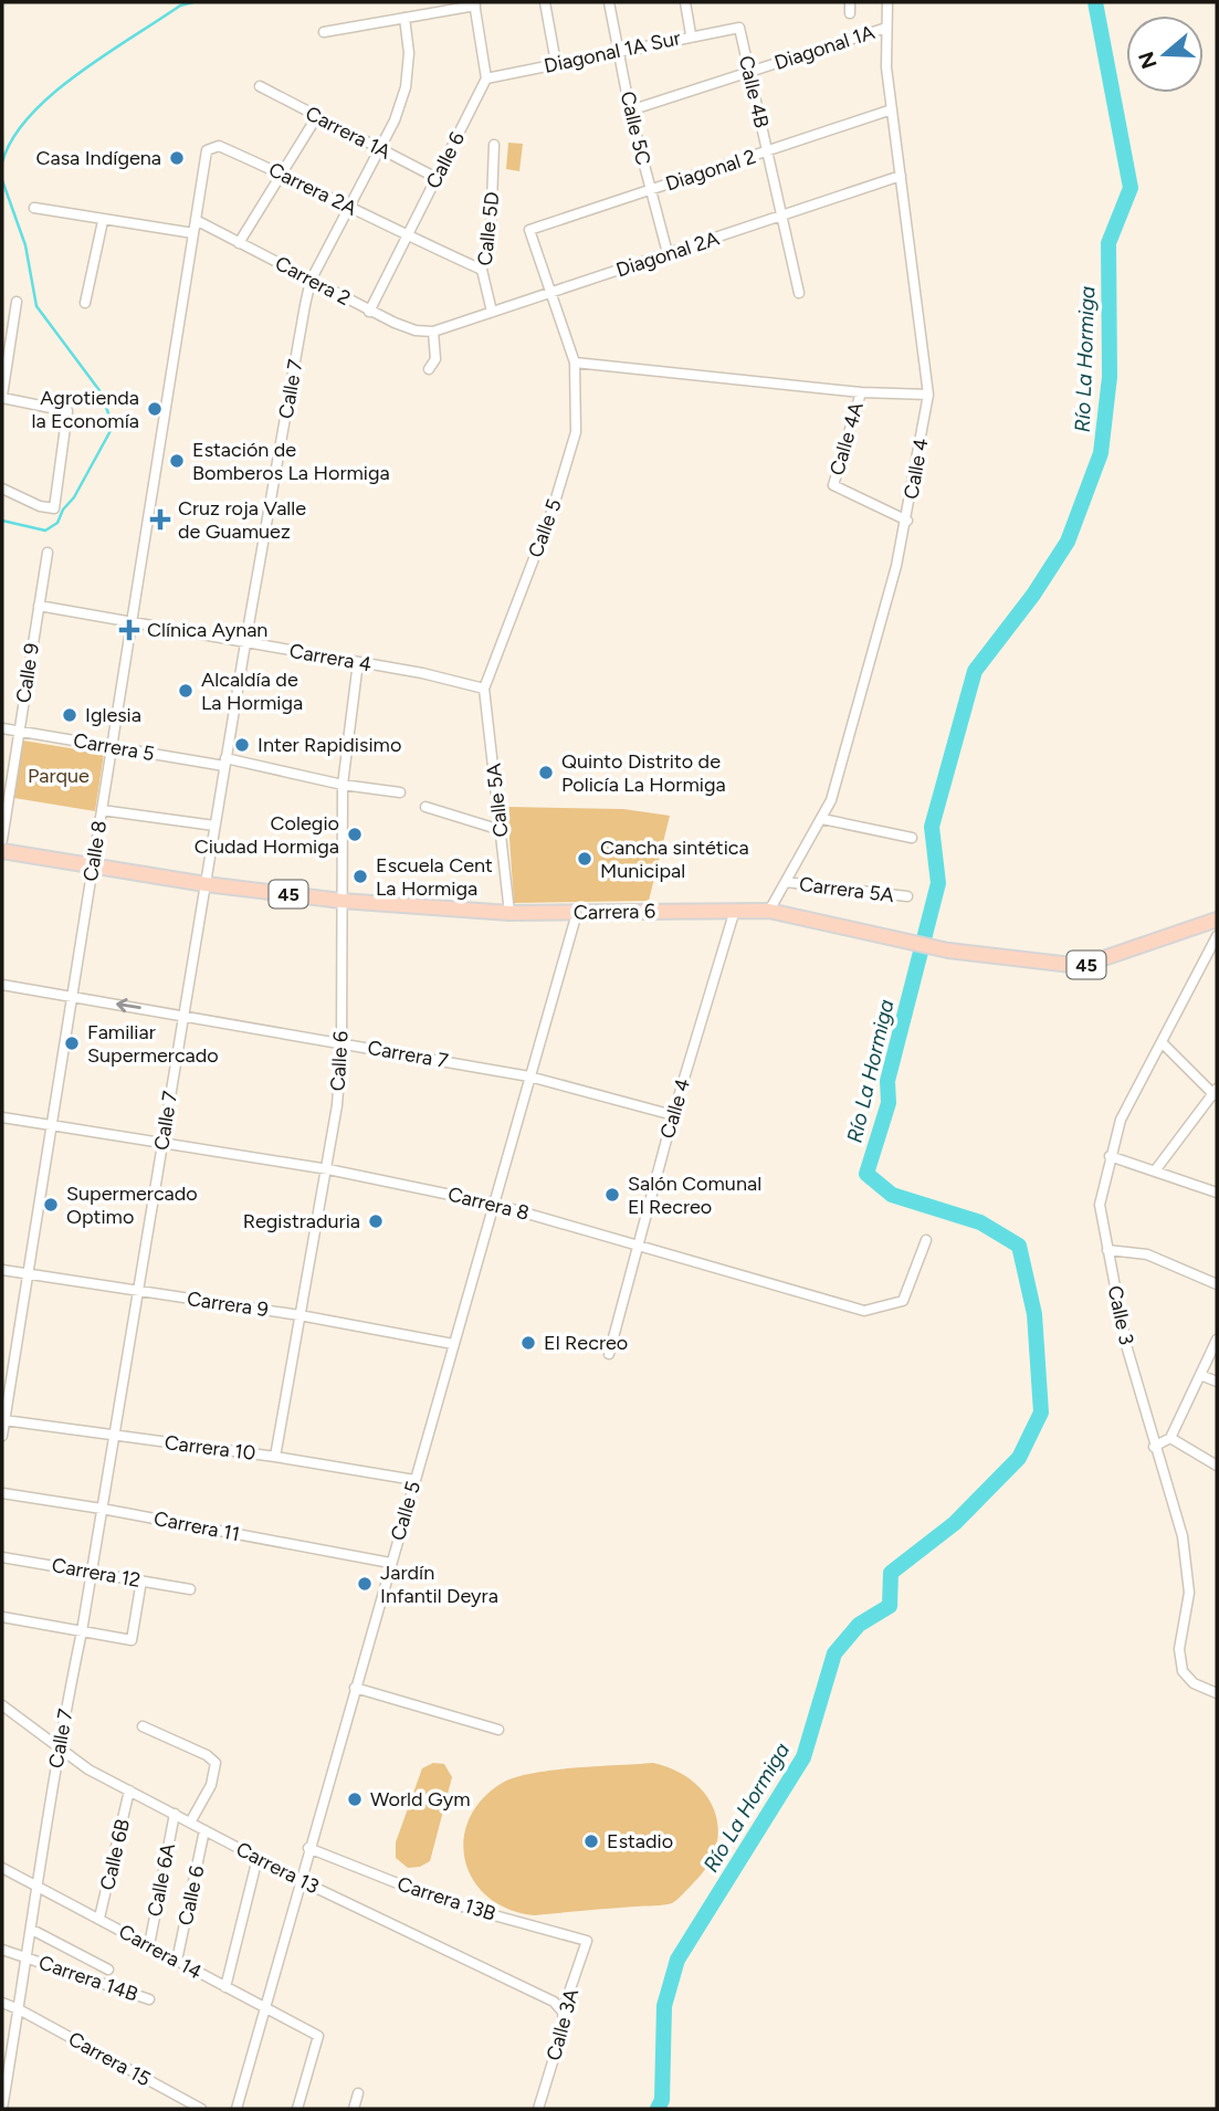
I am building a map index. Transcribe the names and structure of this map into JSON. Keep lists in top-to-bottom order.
{
  "streets": {
    "main road": ["45", "Carrera 6"],
    "street": [
      "Diagonal 1A",
      "Diagonal 1A Sur",
      "Calle 4B",
      "Calle 5C",
      "Carrera 1A",
      "Calle 6",
      "Diagonal 2",
      "Carrera 2A",
      "Calle 5D",
      "Diagonal 2A",
      "Carrera 2",
      "Calle 7",
      "Calle 4A",
      "Calle 4",
      "Calle 5",
      "Carrera 4",
      "Calle 9",
      "Carrera 5",
      "Calle 5A",
      "Calle 8",
      "Carrera 5A",
      "Carrera 7",
      "Carrera 8",
      "Carrera 9",
      "Calle 3",
      "Carrera 10",
      "Carrera 11",
      "Carrera 12",
      "Calle 6B",
      "Carrera 13",
      "Calle 6A",
      "Carrera 13B",
      "Carrera 14",
      "Carrera 14B",
      "Calle 3A",
      "Carrera 15"
    ]
  },
  "crossings": [
    ["Diagonal 1A", "Calle 4B"],
    ["Diagonal 1A", "Calle 5C"],
    ["Diagonal 1A", "Calle 4"],
    ["Diagonal 1A Sur", "Calle 4B"],
    ["Diagonal 1A Sur", "Calle 5C"],
    ["Diagonal 1A Sur", "Calle 6"],
    ["Calle 4B", "Diagonal 2"],
    ["Calle 4B", "Diagonal 2A"],
    ["Calle 5C", "Diagonal 2"],
    ["Calle 5C", "Diagonal 2A"],
    ["Carrera 1A", "Calle 6"],
    ["Carrera 1A", "Calle 7"],
    ["Calle 6", "Carrera 2A"],
    ["Calle 6", "Carrera 2"],
    ["Calle 6", "Carrera 4"],
    ["Calle 6", "Carrera 5"],
    ["Calle 6", "Carrera 6"],
    ["Calle 6", "Carrera 7"],
    ["Calle 6", "Carrera 8"],
    ["Calle 6", "Carrera 9"],
    ["Calle 6", "Carrera 10"],
    ["Calle 6", "Carrera 13"],
    ["Calle 6", "Carrera 14"],
    ["Diagonal 2", "Diagonal 2A"],
    ["Diagonal 2", "Calle 4"],
    ["Carrera 2A", "Calle 5D"],
    ["Carrera 2A", "Carrera 2"],
    ["Carrera 2A", "Calle 7"],
    ["Carrera 2A", "Calle 8"],
    ["Calle 5D", "Diagonal 2A"],
    ["Diagonal 2A", "Carrera 2"],
    ["Diagonal 2A", "Calle 4"],
    ["Carrera 2", "Calle 7"],
    ["Carrera 2", "Calle 8"],
    ["Calle 7", "Carrera 4"],
    ["Calle 7", "Carrera 5"],
    ["Calle 7", "Carrera 6"],
    ["Calle 7", "Carrera 7"],
    ["Calle 7", "Carrera 8"],
    ["Calle 7", "Carrera 9"],
    ["Calle 7", "Carrera 10"],
    ["Calle 7", "Carrera 11"],
    ["Calle 7", "Carrera 12"],
    ["Calle 7", "Carrera 13"],
    ["Calle 7", "Carrera 14"],
    ["Calle 7", "Carrera 14B"],
    ["Calle 7", "Carrera 15"],
    ["Calle 4A", "Calle 4"],
    ["Calle 4", "Carrera 5A"],
    ["Calle 4", "Carrera 6"],
    ["Calle 4", "Carrera 7"],
    ["Calle 4", "Carrera 8"],
    ["Calle 5", "Carrera 4"],
    ["Calle 5", "Calle 5A"],
    ["Calle 5", "Carrera 6"],
    ["Calle 5", "Carrera 7"],
    ["Calle 5", "Carrera 8"],
    ["Calle 5", "Carrera 9"],
    ["Calle 5", "Carrera 10"],
    ["Calle 5", "Carrera 11"],
    ["Calle 5", "Carrera 13"],
    ["Calle 5", "Carrera 13B"],
    ["Calle 5", "Carrera 14"],
    ["Carrera 4", "Calle 9"],
    ["Carrera 4", "Calle 5A"],
    ["Carrera 4", "Calle 8"],
    ["Calle 9", "Carrera 5"],
    ["Carrera 5", "Calle 8"],
    ["Calle 5A", "Carrera 6"],
    ["Calle 8", "Carrera 6"],
    ["Calle 8", "Carrera 7"],
    ["Calle 8", "Carrera 8"],
    ["Calle 8", "Carrera 9"],
    ["Calle 8", "Carrera 10"],
    ["Calle 6B", "Carrera 13"],
    ["Calle 6B", "Carrera 14"],
    ["Carrera 13", "Calle 6A"],
    ["Carrera 13", "Calle 3A"],
    ["Calle 6A", "Carrera 14"],
    ["Carrera 13B", "Calle 3A"]
  ],
  "water": ["Río La Hormiga"],
  "parks": ["Parque"],
  "places": {
    "other": [
      "Casa Indígena",
      "Agrotienda la Economía",
      "Estación de Bomberos La Hormiga",
      "Alcaldía de La Hormiga",
      "Iglesia",
      "Inter Rapidisimo",
      "Quinto Distrito de Policía La Hormiga",
      "Colegio Ciudad Hormiga",
      "Cancha sintética Municipal",
      "Escuela Cent La Hormiga",
      "Familiar Supermercado",
      "Salón Comunal El Recreo",
      "Supermercado Optimo",
      "Registraduria",
      "El Recreo",
      "Jardín Infantil Deyra",
      "World Gym",
      "Estadio"
    ],
    "health": ["Cruz roja Valle de Guamuez", "Clínica Aynan"]
  },
  "north": "left"
}
